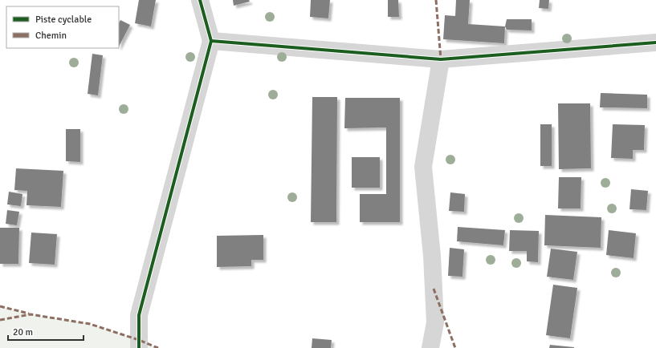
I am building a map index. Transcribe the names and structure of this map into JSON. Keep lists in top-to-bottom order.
{
  "legend": ["Piste cyclable", "Chemin"],
  "scale_bar": "20 m"
}
